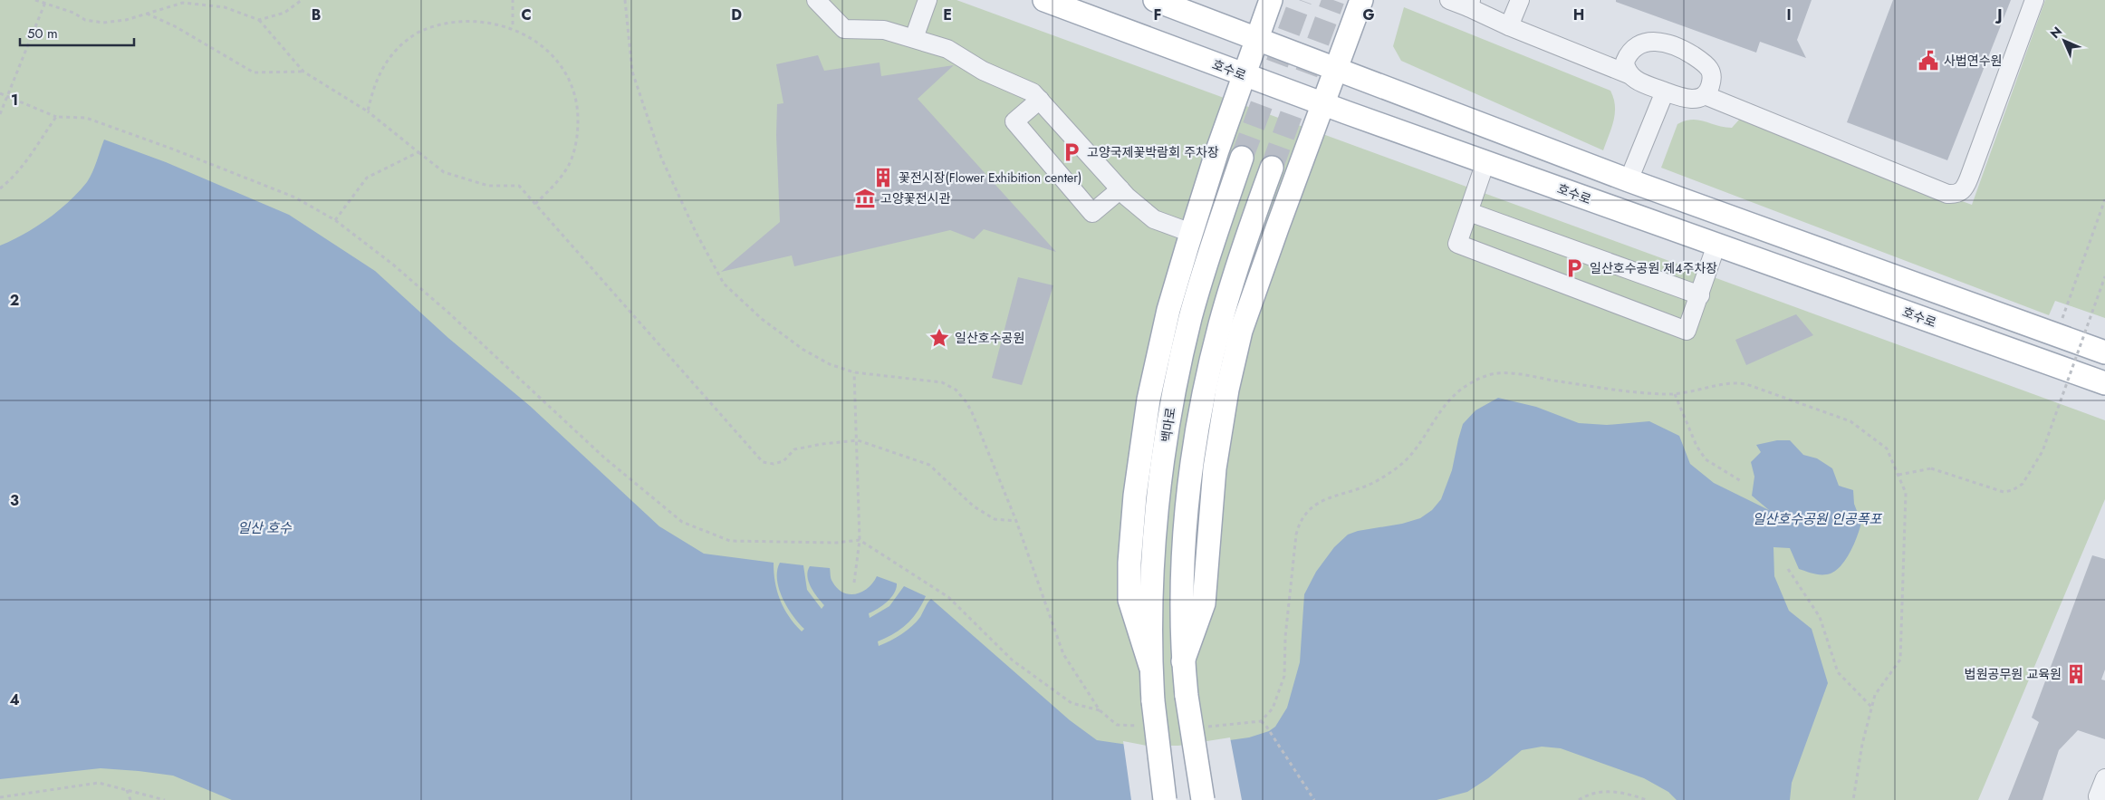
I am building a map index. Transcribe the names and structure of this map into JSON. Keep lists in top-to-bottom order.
{
  "streets": {
    "main road": ["호수로", "백마로"]
  },
  "water": ["일산호수공원 인공폭포", "일산 호수"],
  "places": {
    "public building": ["사법연수원"],
    "parking": ["고양국제꽃박람회 주차장", "일산호수공원 제4주차장"],
    "building": ["꽃전시장(Flower Exhibition center)", "법원공무원 교육원"],
    "museum": ["고양꽃전시관"],
    "place": ["일산호수공원"]
  },
  "scale_bar": "50 m",
  "north": "top left",
  "grid": {
    "columns": [
      "B",
      "C",
      "D",
      "E",
      "F",
      "G",
      "H",
      "I",
      "J"
    ],
    "rows": [
      "1",
      "2",
      "3",
      "4"
    ]
  }
}
